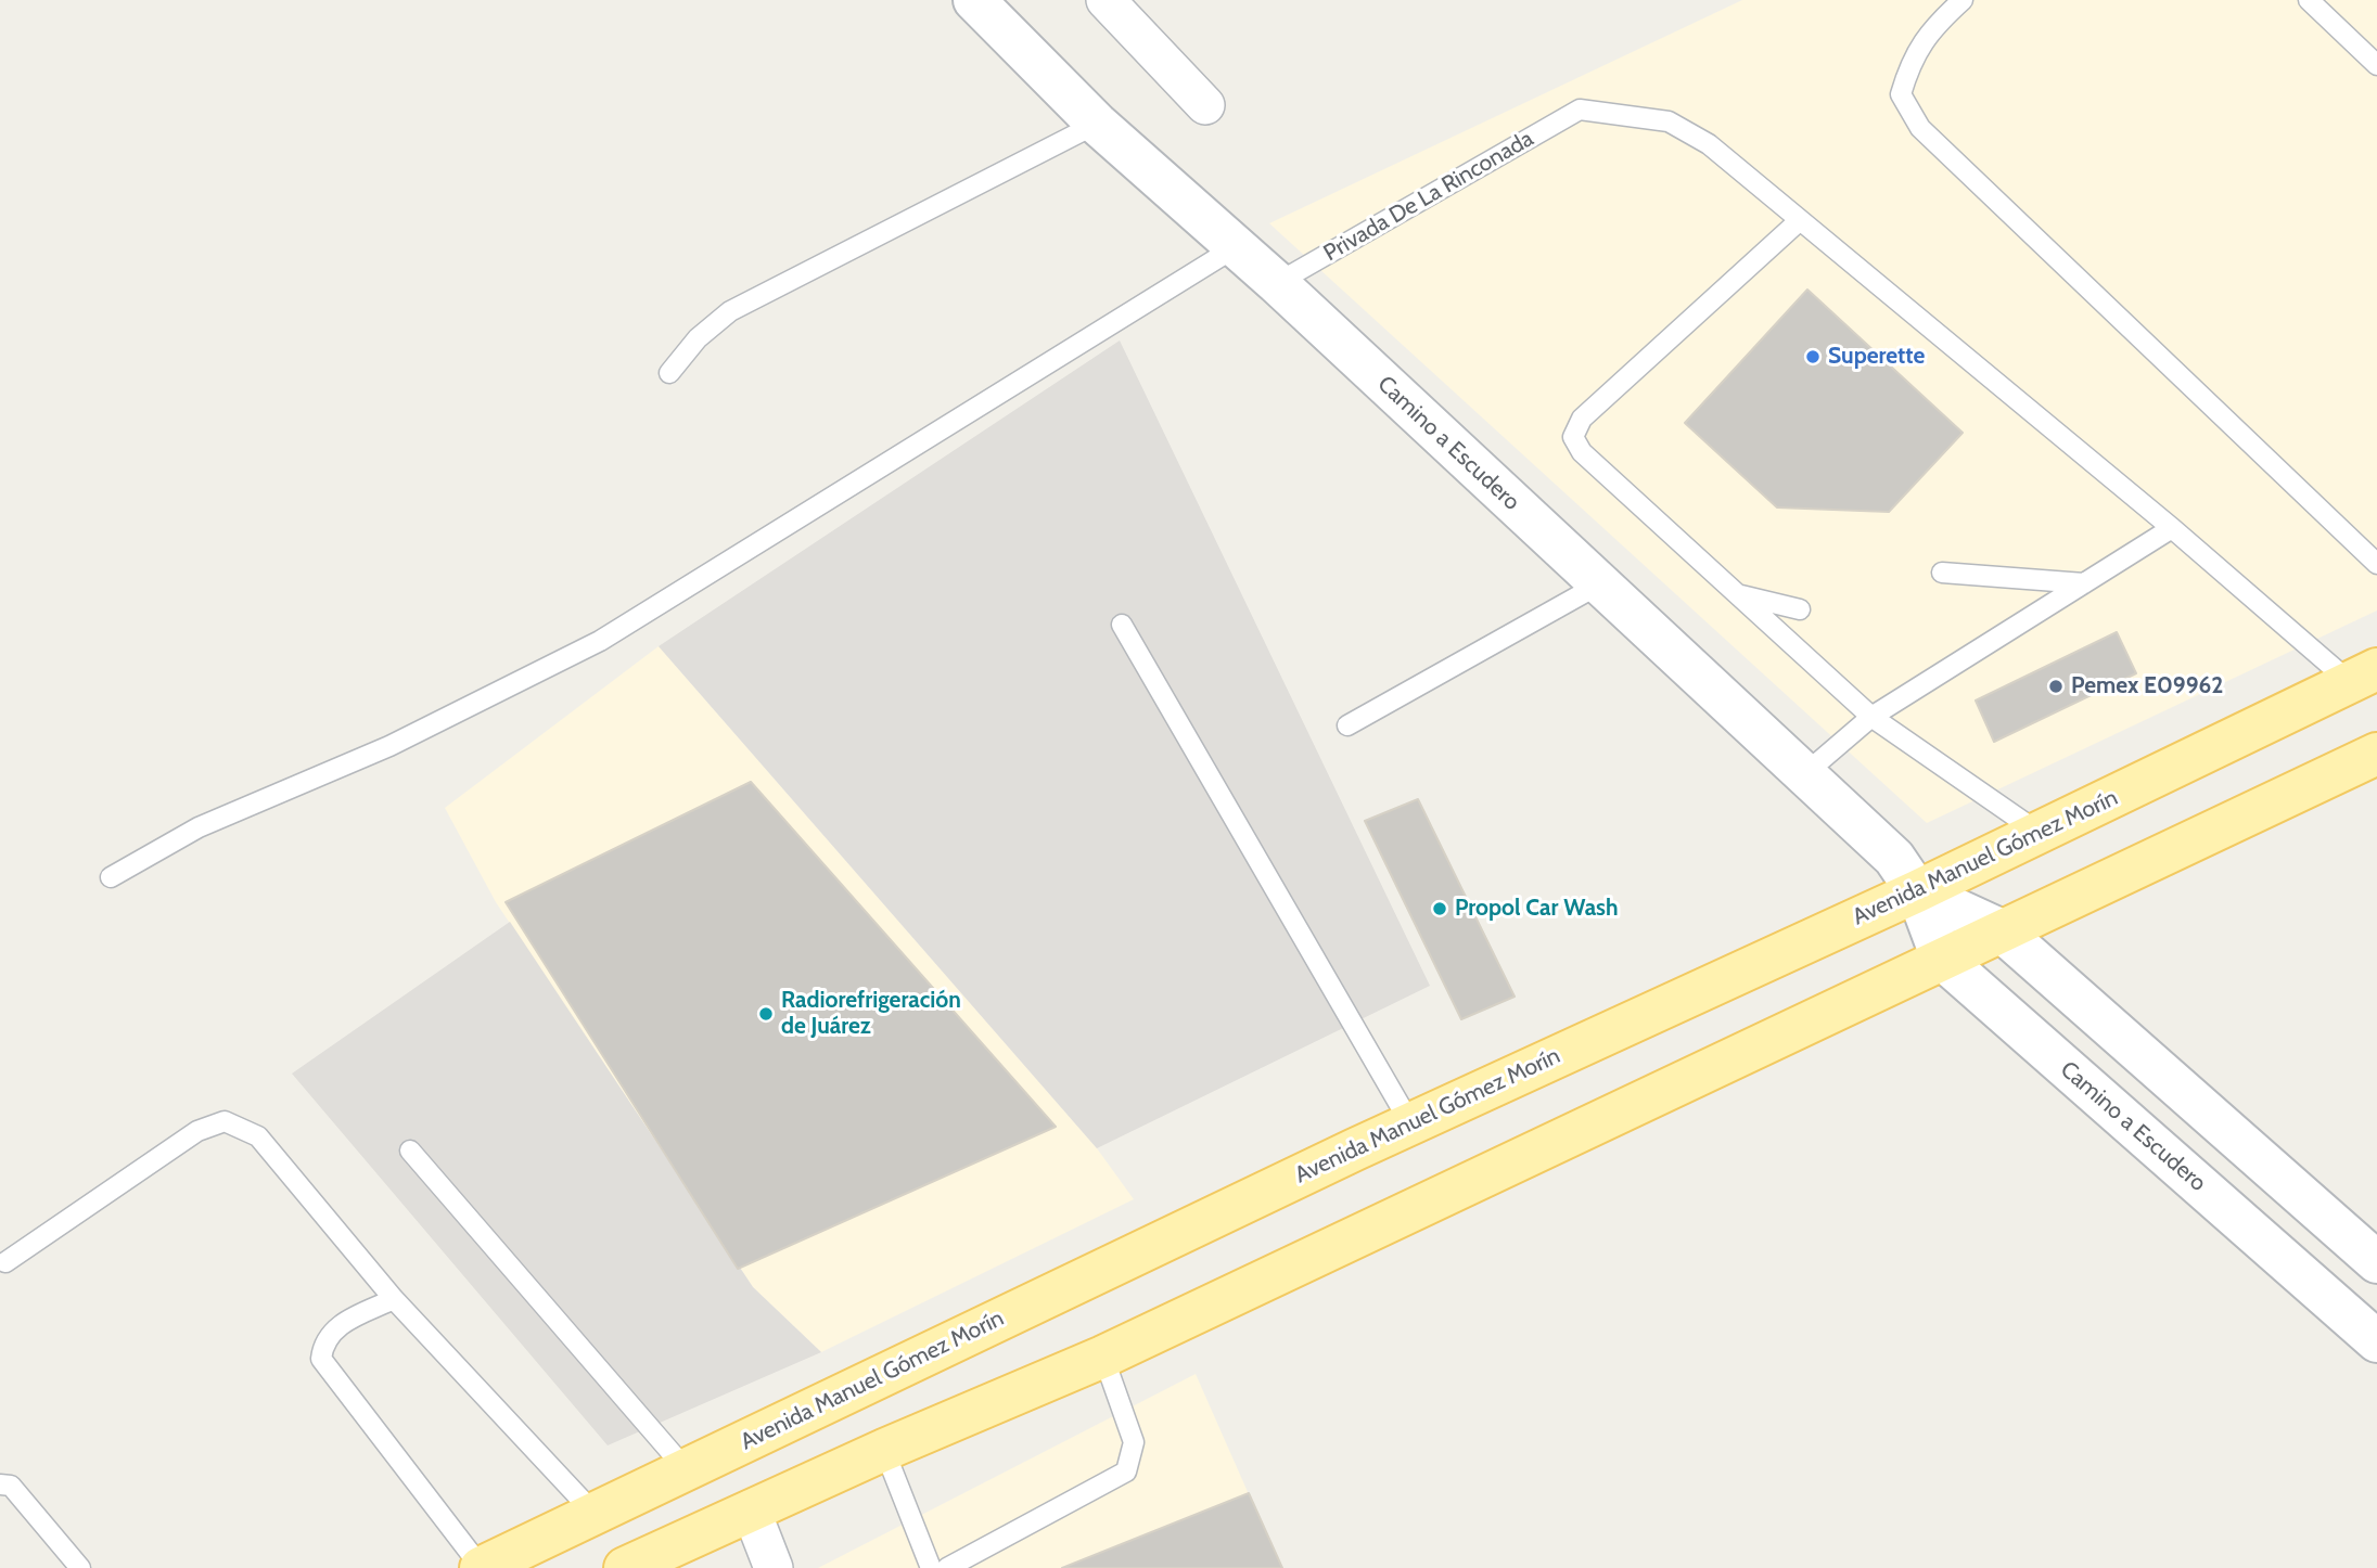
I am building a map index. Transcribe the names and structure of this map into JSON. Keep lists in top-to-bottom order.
{
  "streets": {
    "main road": ["Avenida Manuel Gómez Morín"],
    "street": ["Camino a Escudero"],
    "lane": ["Privada De La Rinconada"]
  },
  "crossings": [
    ["Privada De La Rinconada", "Camino a Escudero"],
    ["Camino a Escudero", "Avenida Manuel Gómez Morín"]
  ],
  "places": [
    "Superette",
    "Pemex E09962",
    "Propol Car Wash",
    "Radiorefrigeración de Juárez"
  ]
}
